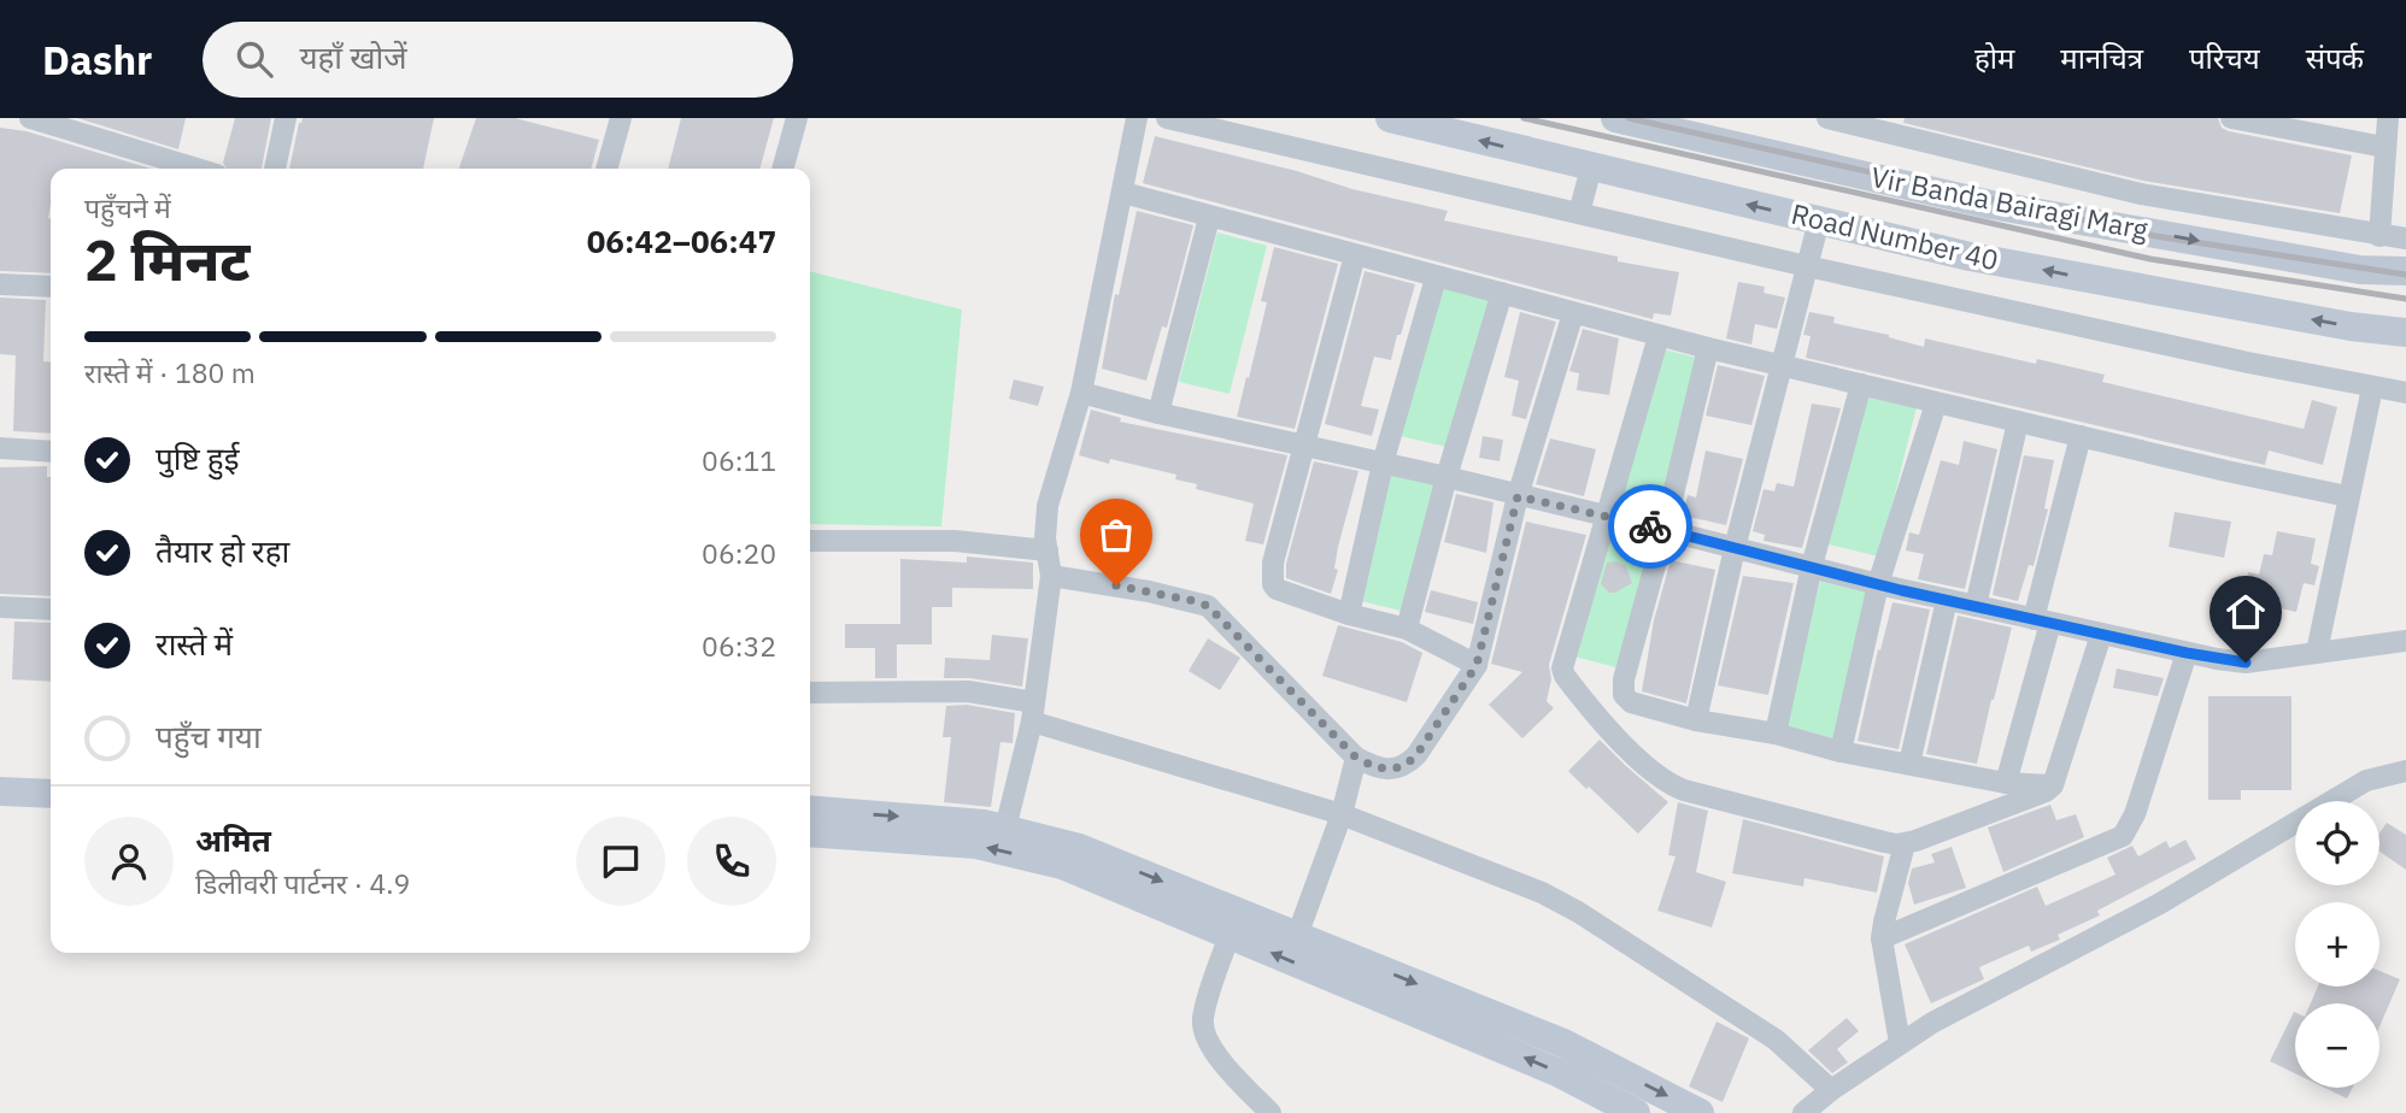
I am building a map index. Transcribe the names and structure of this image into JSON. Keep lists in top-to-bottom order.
{
  "streets": {
    "street": ["Vir Banda Bairagi Marg", "Road Number 40"]
  },
  "page": {
    "header": "Dashr",
    "search": "यहाँ खोजें",
    "nav": [
      "होम",
      "मानचित्र",
      "परिचय",
      "संपर्क"
    ],
    "heading": ["2 मिनट", "पहुँचने में", "06:42–06:47"],
    "panel": ["अमित", "डिलीवरी पार्टनर · 4.9"],
    "bar": "रास्ते में · 180 m",
    "list": [
      ["पुष्टि हुई", "06:11"],
      ["तैयार हो रहा", "06:20"],
      ["रास्ते में", "06:32"],
      "पहुँच गया"
    ],
    "map_buttons": ["+", "−"]
  }
}
